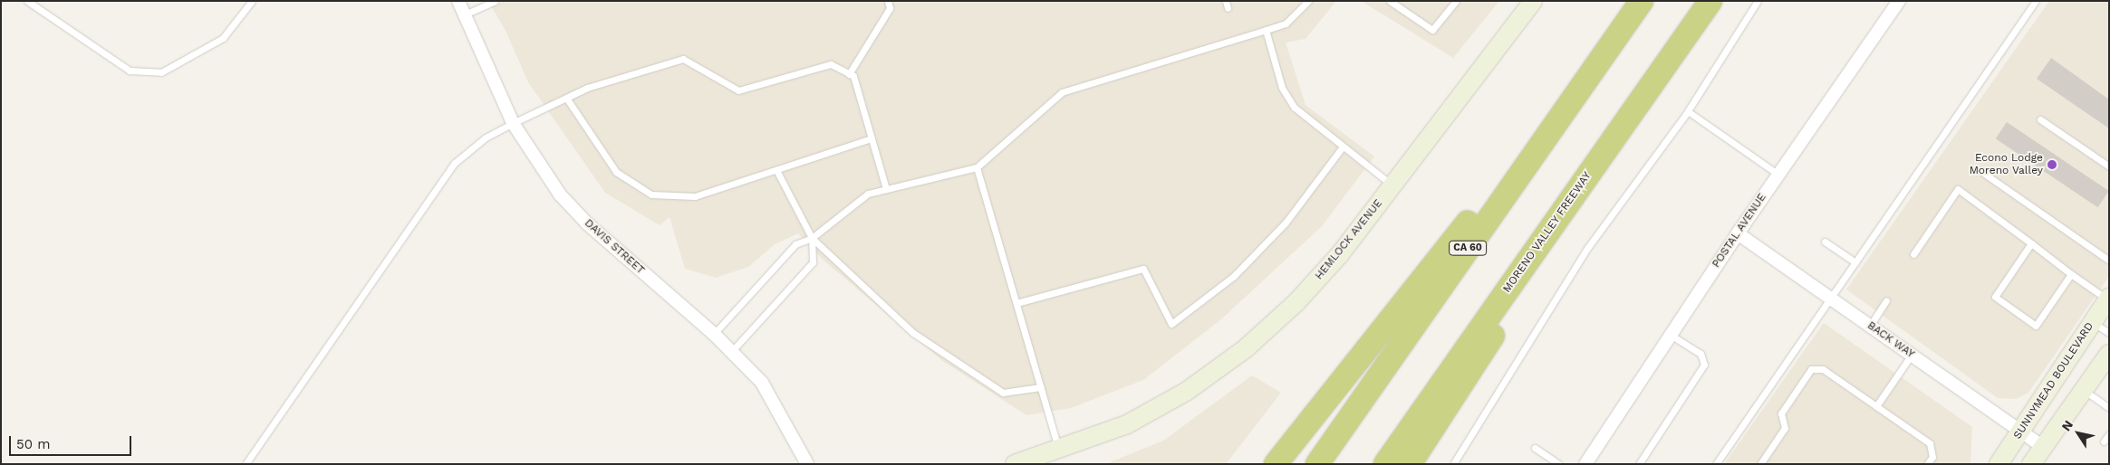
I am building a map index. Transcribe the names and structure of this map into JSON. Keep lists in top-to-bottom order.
{
  "streets": {
    "highway": ["MORENO VALLEY FREEWAY", "CA 60"],
    "street": [
      "POSTAL AVENUE",
      "HEMLOCK AVENUE",
      "DAVIS STREET",
      "BACK WAY",
      "SUNNYMEAD BOULEVARD"
    ]
  },
  "crossings": [
    ["POSTAL AVENUE", "BACK WAY"],
    ["BACK WAY", "SUNNYMEAD BOULEVARD"]
  ],
  "places": ["Econo Lodge Moreno Valley"],
  "scale_bar": "50 m",
  "north": "top left"
}
